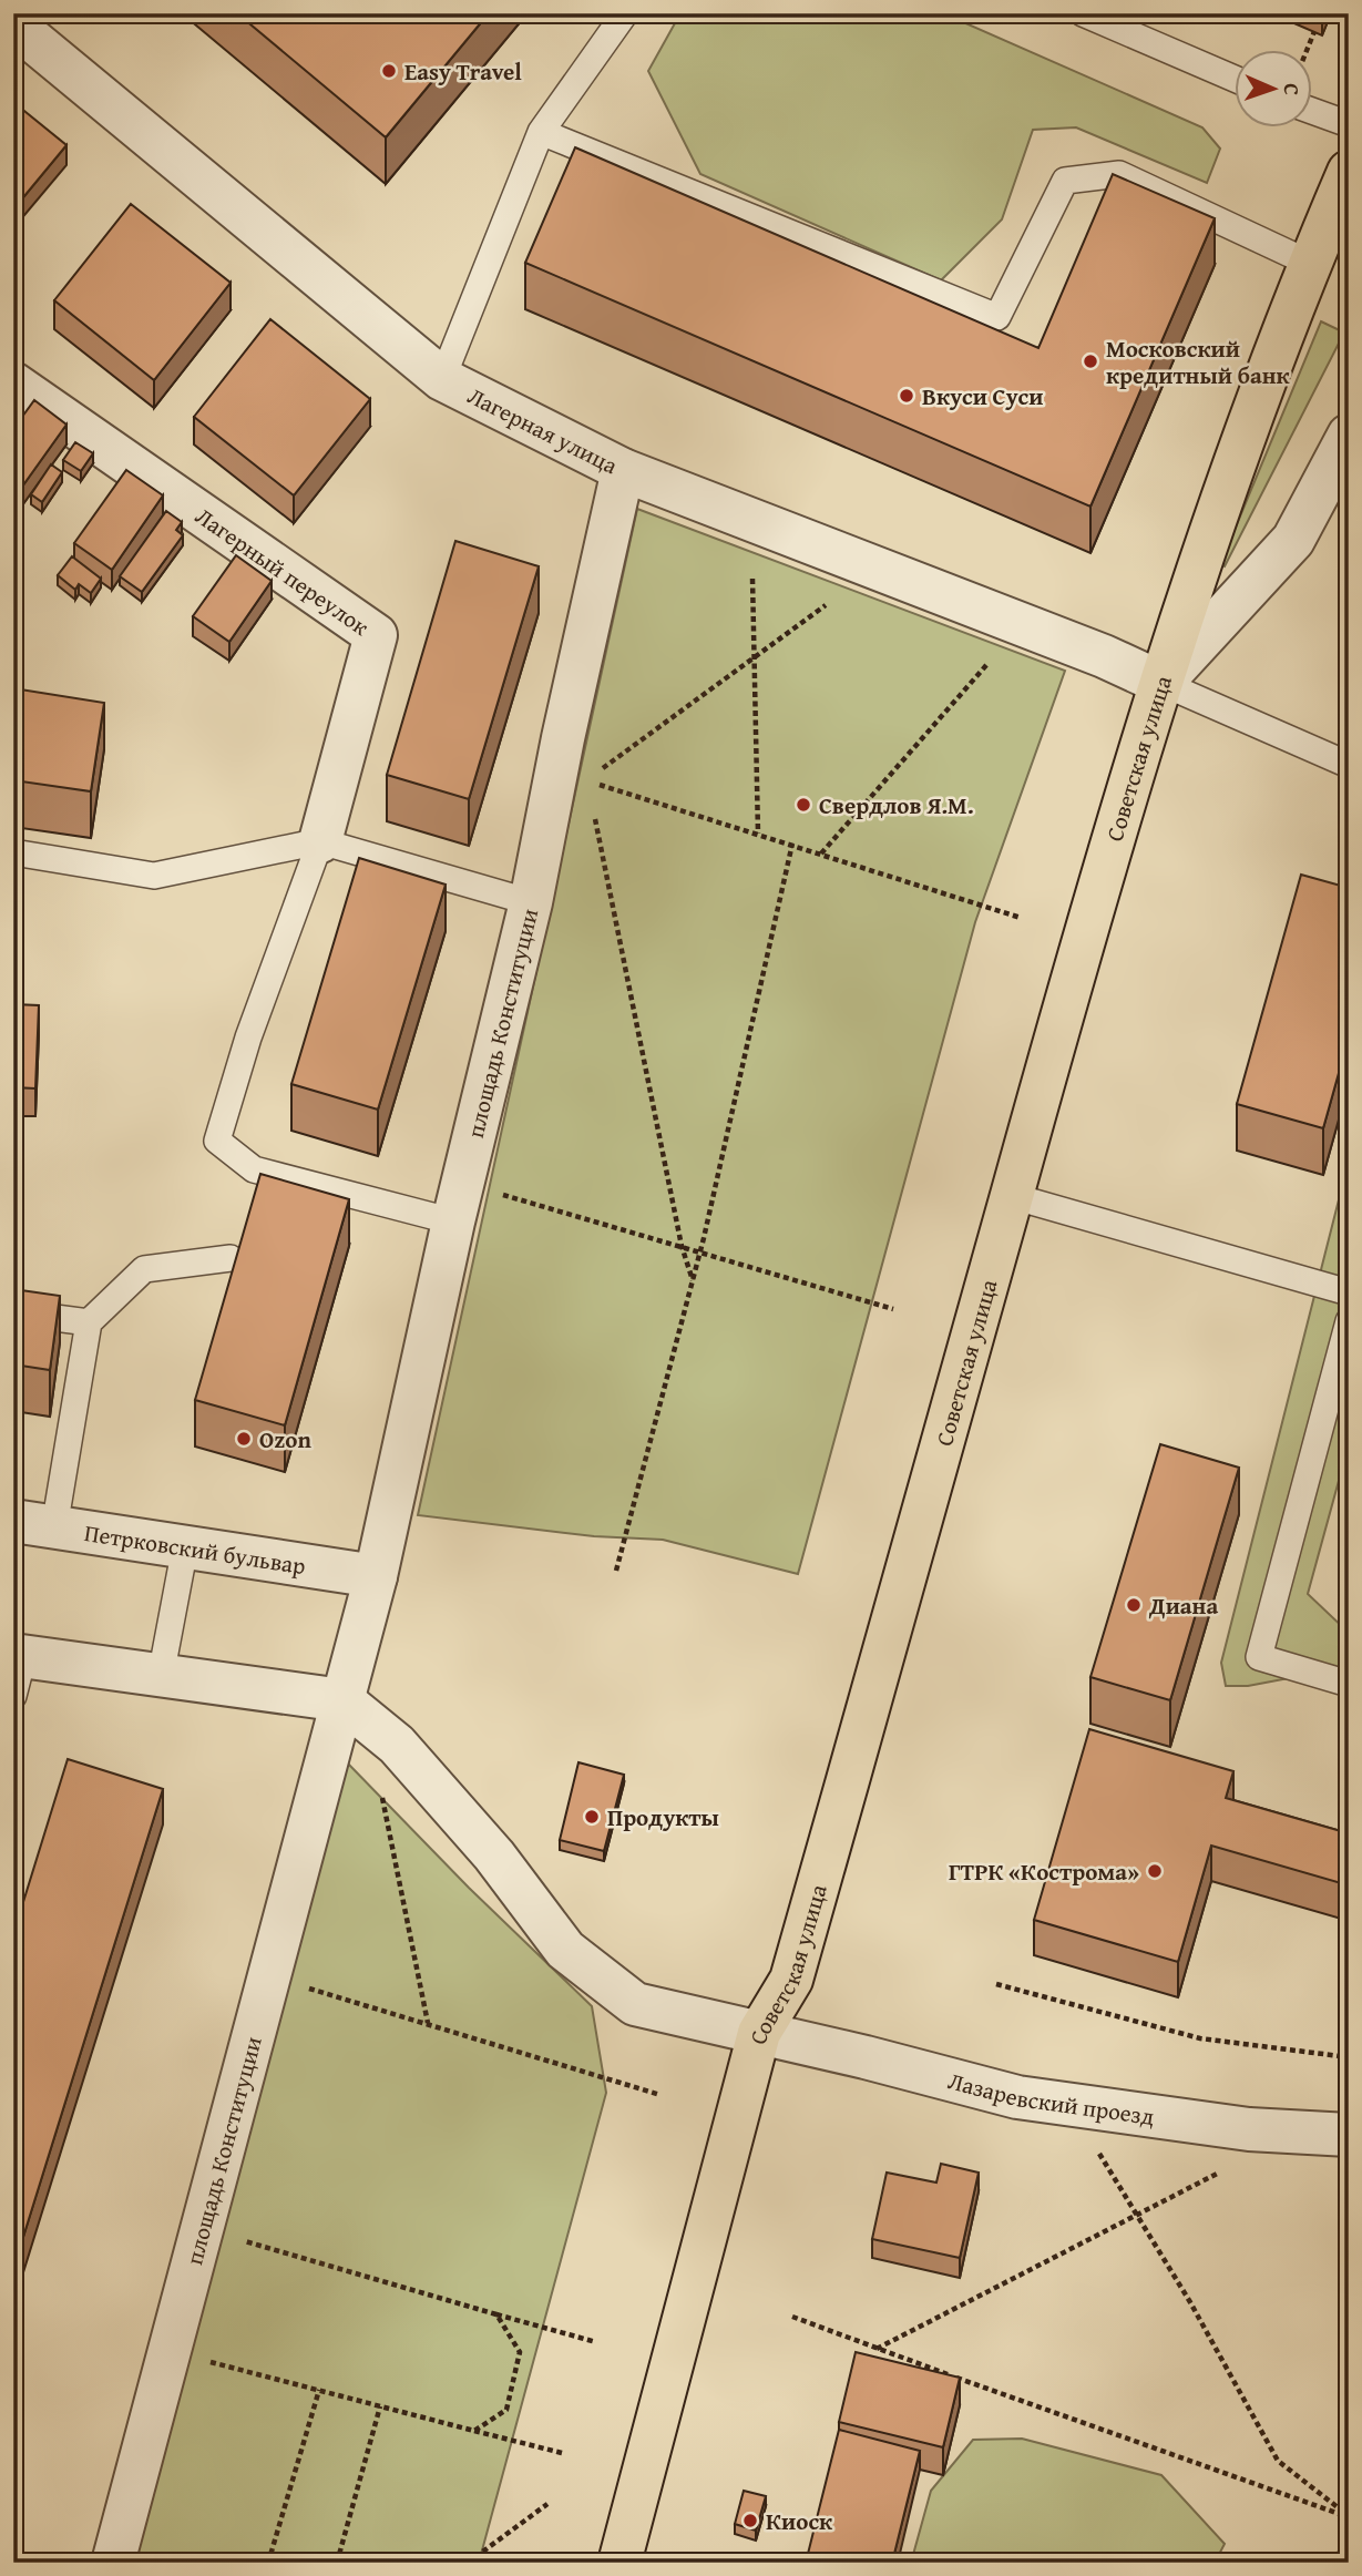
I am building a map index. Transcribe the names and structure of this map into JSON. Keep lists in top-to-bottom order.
{
  "streets": {
    "main road": ["Советская улица"],
    "street": [
      "Лагерная улица",
      "Лагерный переулок",
      "площадь Конституции",
      "Петрковский бульвар",
      "Лазаревский проезд"
    ]
  },
  "crossings": [
    ["Лагерная улица", "Советская улица"],
    ["Лагерная улица", "площадь Конституции"],
    ["Советская улица", "Лазаревский проезд"],
    ["площадь Конституции", "Петрковский бульвар"]
  ],
  "places": [
    "Easy Travel",
    "Московский кредитный банк",
    "Вкуси Суси",
    "Свердлов Я.М.",
    "Ozon",
    "Диана",
    "Продукты",
    "ГТРК «Кострома»",
    "Киоск"
  ],
  "north": "right"
}
